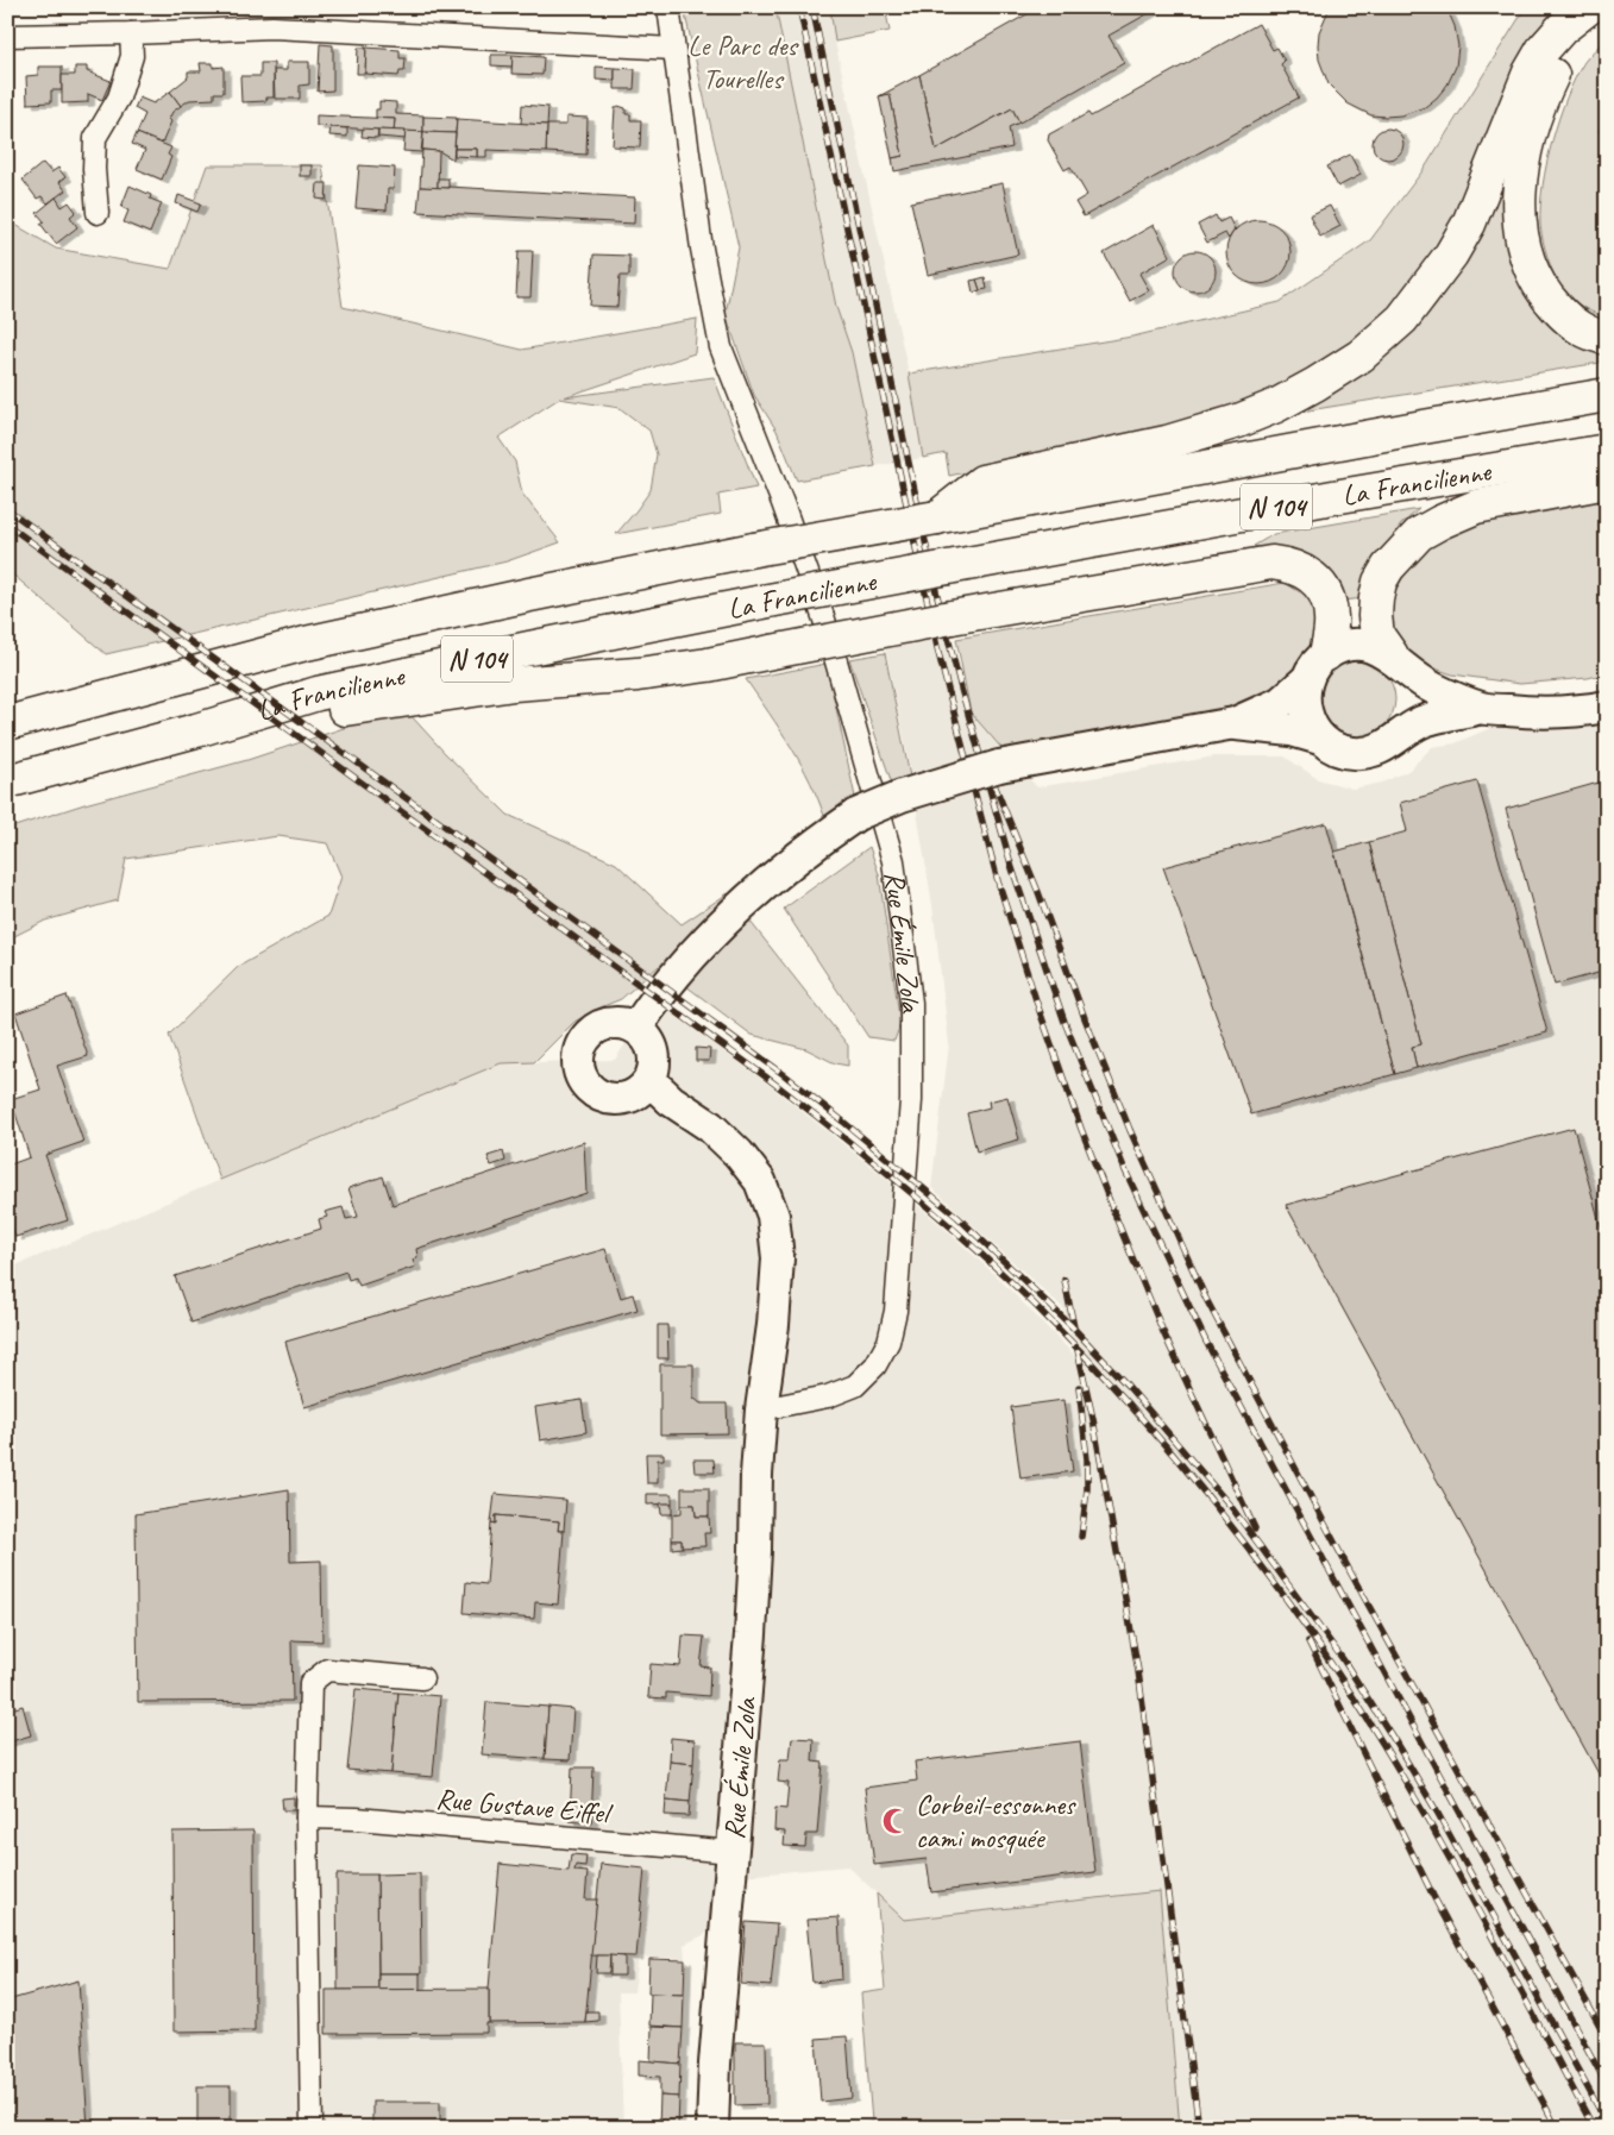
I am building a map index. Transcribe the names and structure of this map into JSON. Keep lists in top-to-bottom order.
{
  "streets": {
    "highway": ["La Francilienne", "N 104"],
    "street": ["Rue Émile Zola", "Rue Gustave Eiffel"]
  },
  "crossings": [
    ["Rue Émile Zola", "Rue Gustave Eiffel"]
  ],
  "parks": ["Le Parc des Tourelles"],
  "places": {
    "mosque": ["Corbeil-essonnes cami mosquée"]
  }
}
